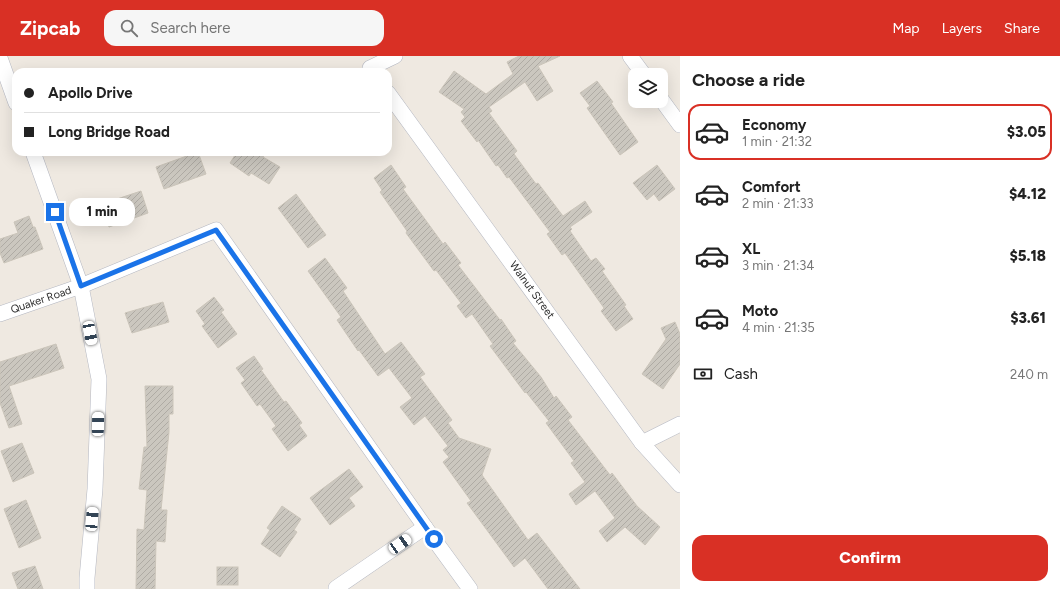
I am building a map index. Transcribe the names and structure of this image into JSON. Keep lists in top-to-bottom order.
{
  "streets": {
    "street": ["Walnut Street", "Quaker Road"]
  },
  "page": {
    "header": "Zipcab",
    "search": "Search here",
    "nav": ["Map", "Layers", "Share"],
    "heading": "Choose a ride",
    "banner": ["Apollo Drive", "Long Bridge Road"],
    "list": [
      {
        "name": "Economy",
        "note": "1 min · 21:32",
        "value": "$3.05"
      },
      {
        "name": "Comfort",
        "note": "2 min · 21:33",
        "value": "$4.12"
      },
      {
        "name": "XL",
        "note": "3 min · 21:34",
        "value": "$5.18"
      },
      {
        "name": "Moto",
        "note": "4 min · 21:35",
        "value": "$3.61"
      }
    ],
    "bubble": "1 min",
    "pay": ["Cash", "240 m"],
    "buttons": "Confirm"
  }
}
